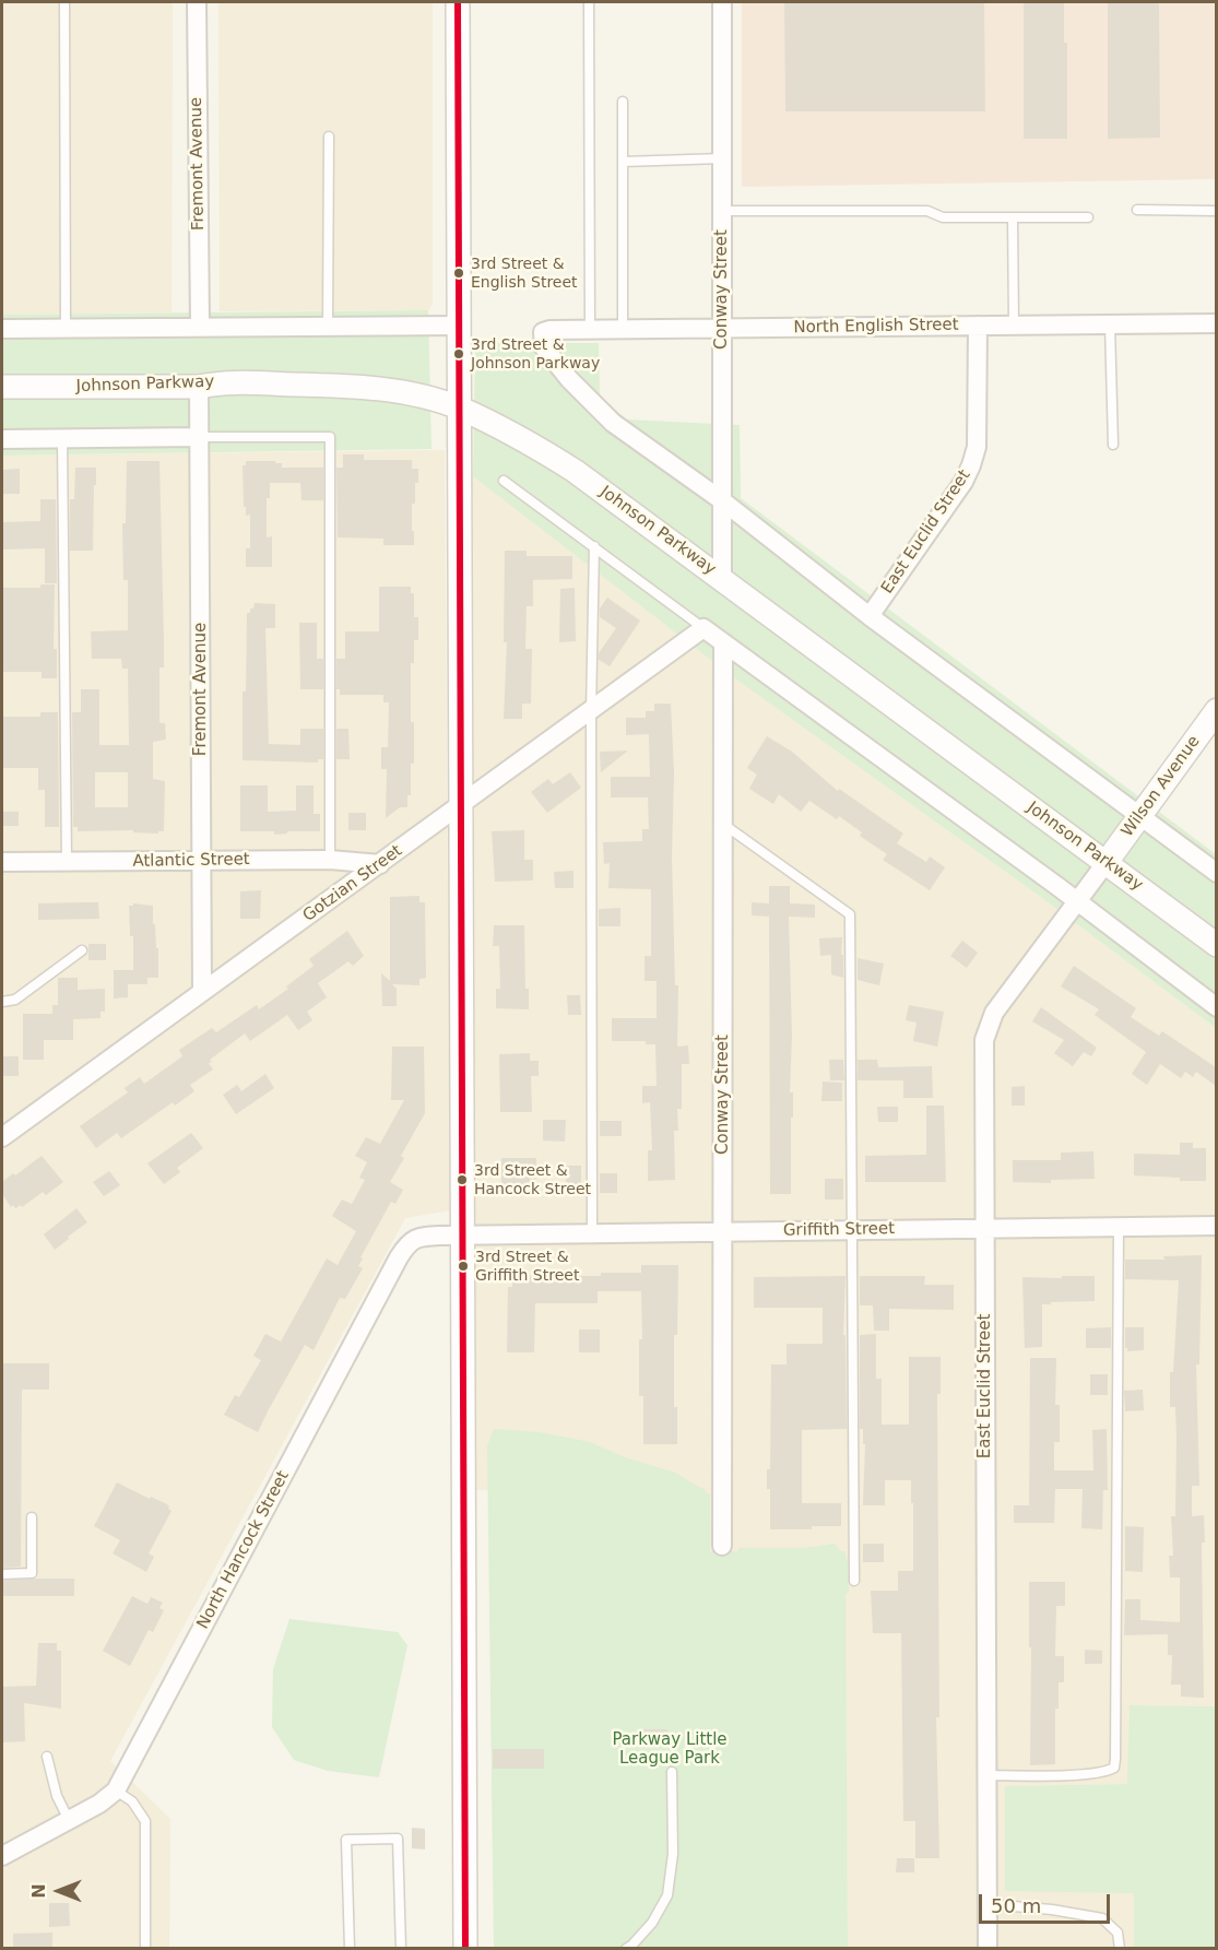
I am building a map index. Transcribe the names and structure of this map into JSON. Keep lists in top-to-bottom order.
{
  "streets": {
    "street": [
      "Fremont Avenue",
      "Conway Street",
      "North English Street",
      "Johnson Parkway",
      "East Euclid Street",
      "Wilson Avenue",
      "Atlantic Street",
      "Gotzian Street",
      "Griffith Street",
      "North Hancock Street"
    ]
  },
  "crossings": [
    ["Fremont Avenue", "Johnson Parkway"],
    ["Fremont Avenue", "Atlantic Street"],
    ["Fremont Avenue", "Gotzian Street"],
    ["Conway Street", "North English Street"],
    ["Conway Street", "Johnson Parkway"],
    ["Conway Street", "Griffith Street"],
    ["North English Street", "East Euclid Street"],
    ["Johnson Parkway", "East Euclid Street"],
    ["Johnson Parkway", "Wilson Avenue"],
    ["East Euclid Street", "Wilson Avenue"],
    ["East Euclid Street", "Griffith Street"],
    ["Atlantic Street", "Gotzian Street"],
    ["Griffith Street", "North Hancock Street"]
  ],
  "parks": ["Parkway Little League Park"],
  "places": [
    "3rd Street & English Street",
    "3rd Street & Johnson Parkway",
    "3rd Street & Hancock Street",
    "3rd Street & Griffith Street"
  ],
  "scale_bar": "50 m",
  "north": "left"
}
